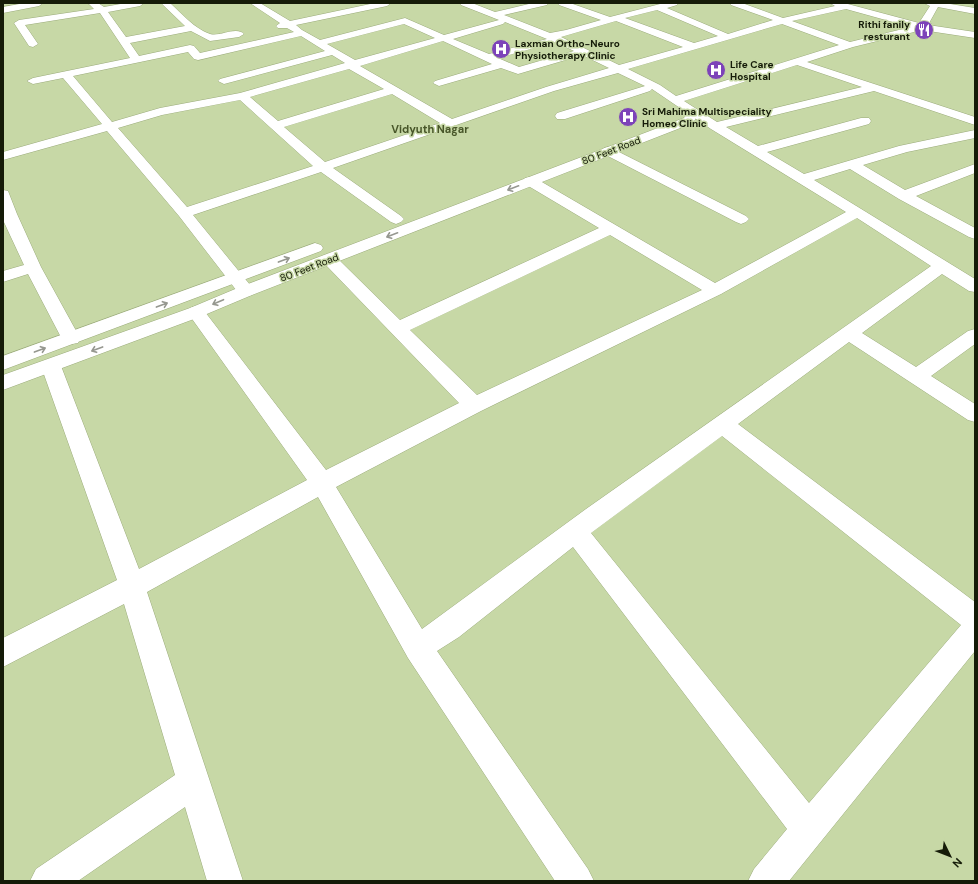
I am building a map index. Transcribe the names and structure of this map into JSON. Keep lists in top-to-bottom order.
{
  "streets": {
    "street": ["80 Feet Road"]
  },
  "districts": ["Vidyuth Nagar"],
  "places": {
    "restaurant": ["Rithi fanily resturant"],
    "hospital": ["Laxman Ortho-Neuro Physiotherapy Clinic", "Life Care Hospital", "Sri Mahima Multispeciality Homeo Clinic"]
  },
  "north": "bottom right"
}
